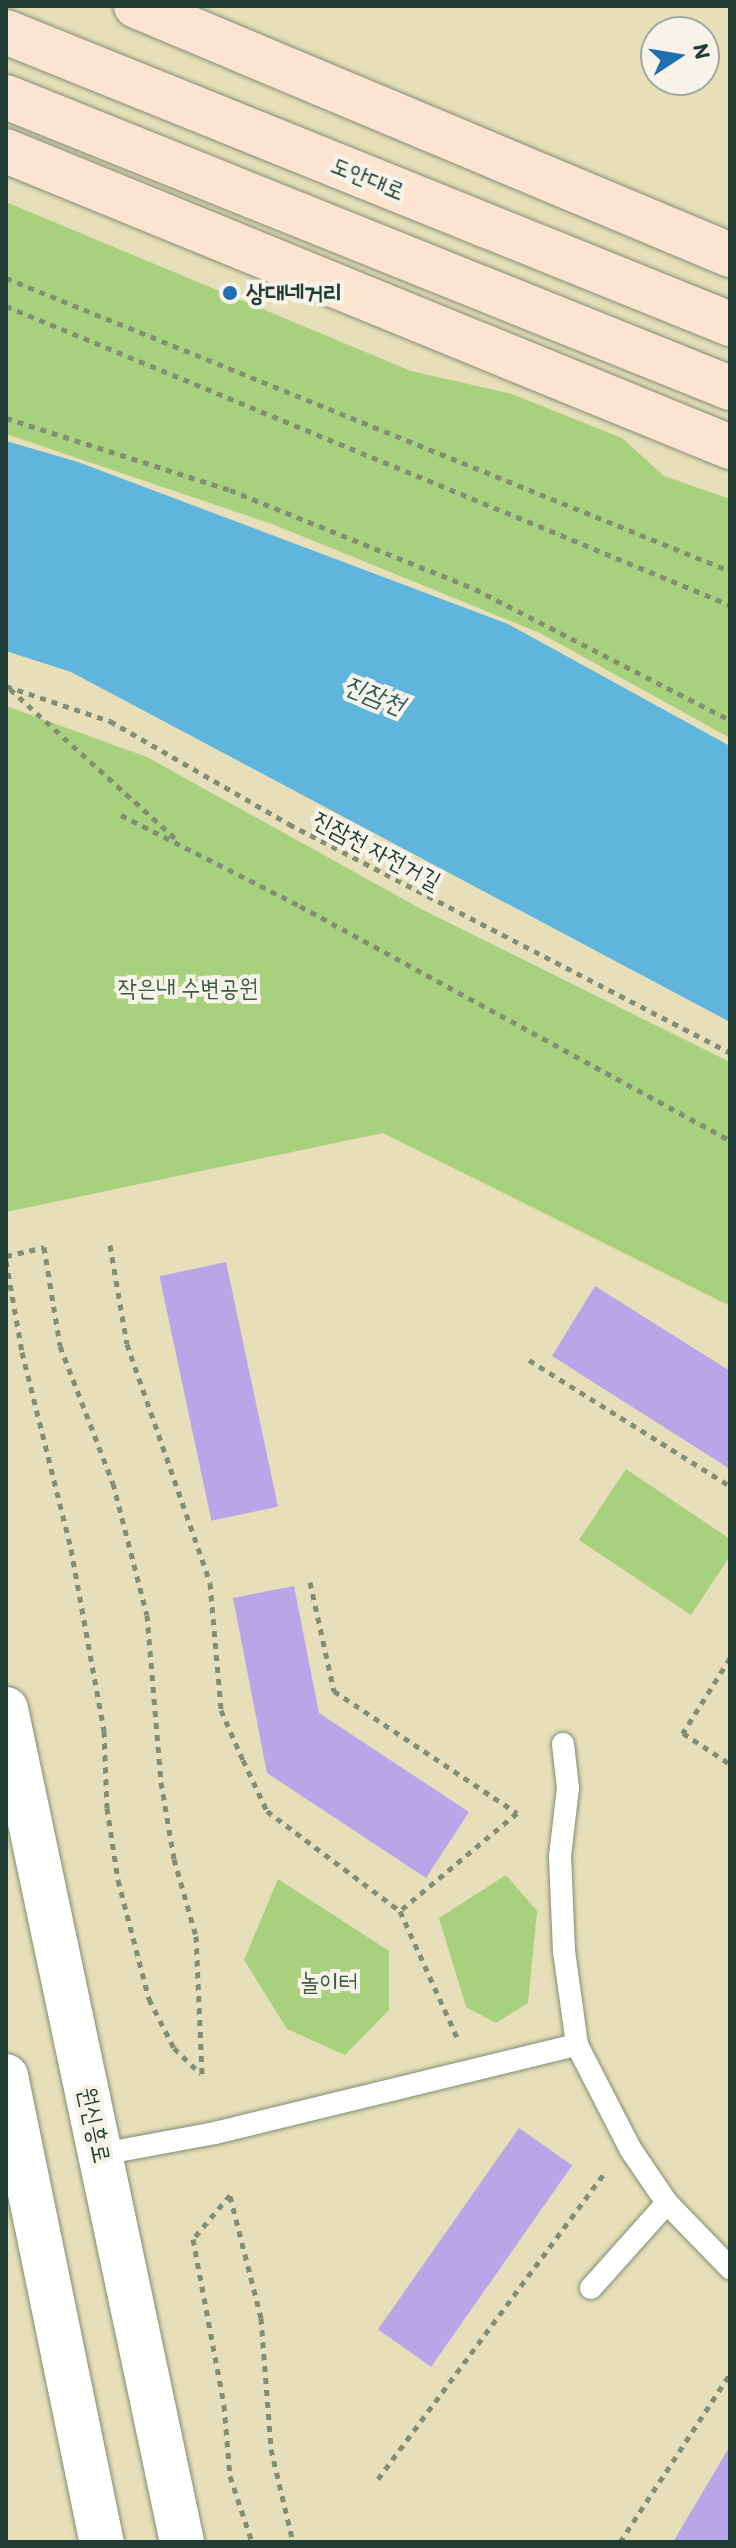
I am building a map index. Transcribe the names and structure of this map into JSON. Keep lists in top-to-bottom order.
{
  "streets": {
    "main road": ["도안대로"],
    "street": ["원신흥로"],
    "path": ["진잠천 자전거길"]
  },
  "water": ["진잠천"],
  "parks": ["작은내 수변공원", "놀이터"],
  "places": ["상대네거리"],
  "north": "right"
}
